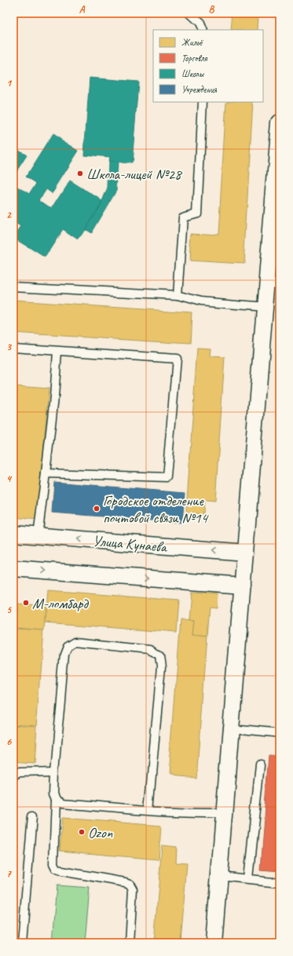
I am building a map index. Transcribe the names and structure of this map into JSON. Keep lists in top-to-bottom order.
{
  "streets": {
    "street": ["Улица Кунаева"]
  },
  "places": [
    "Школа-лицей №28",
    "Городское отделение почтовой связи №14",
    "М-ломбард",
    "Ozon"
  ],
  "legend": [
    "Жильё",
    "Торговля",
    "Школы",
    "Учреждения"
  ],
  "grid": {
    "columns": ["A", "B"],
    "rows": [
      "1",
      "2",
      "3",
      "4",
      "5",
      "6",
      "7"
    ]
  }
}
